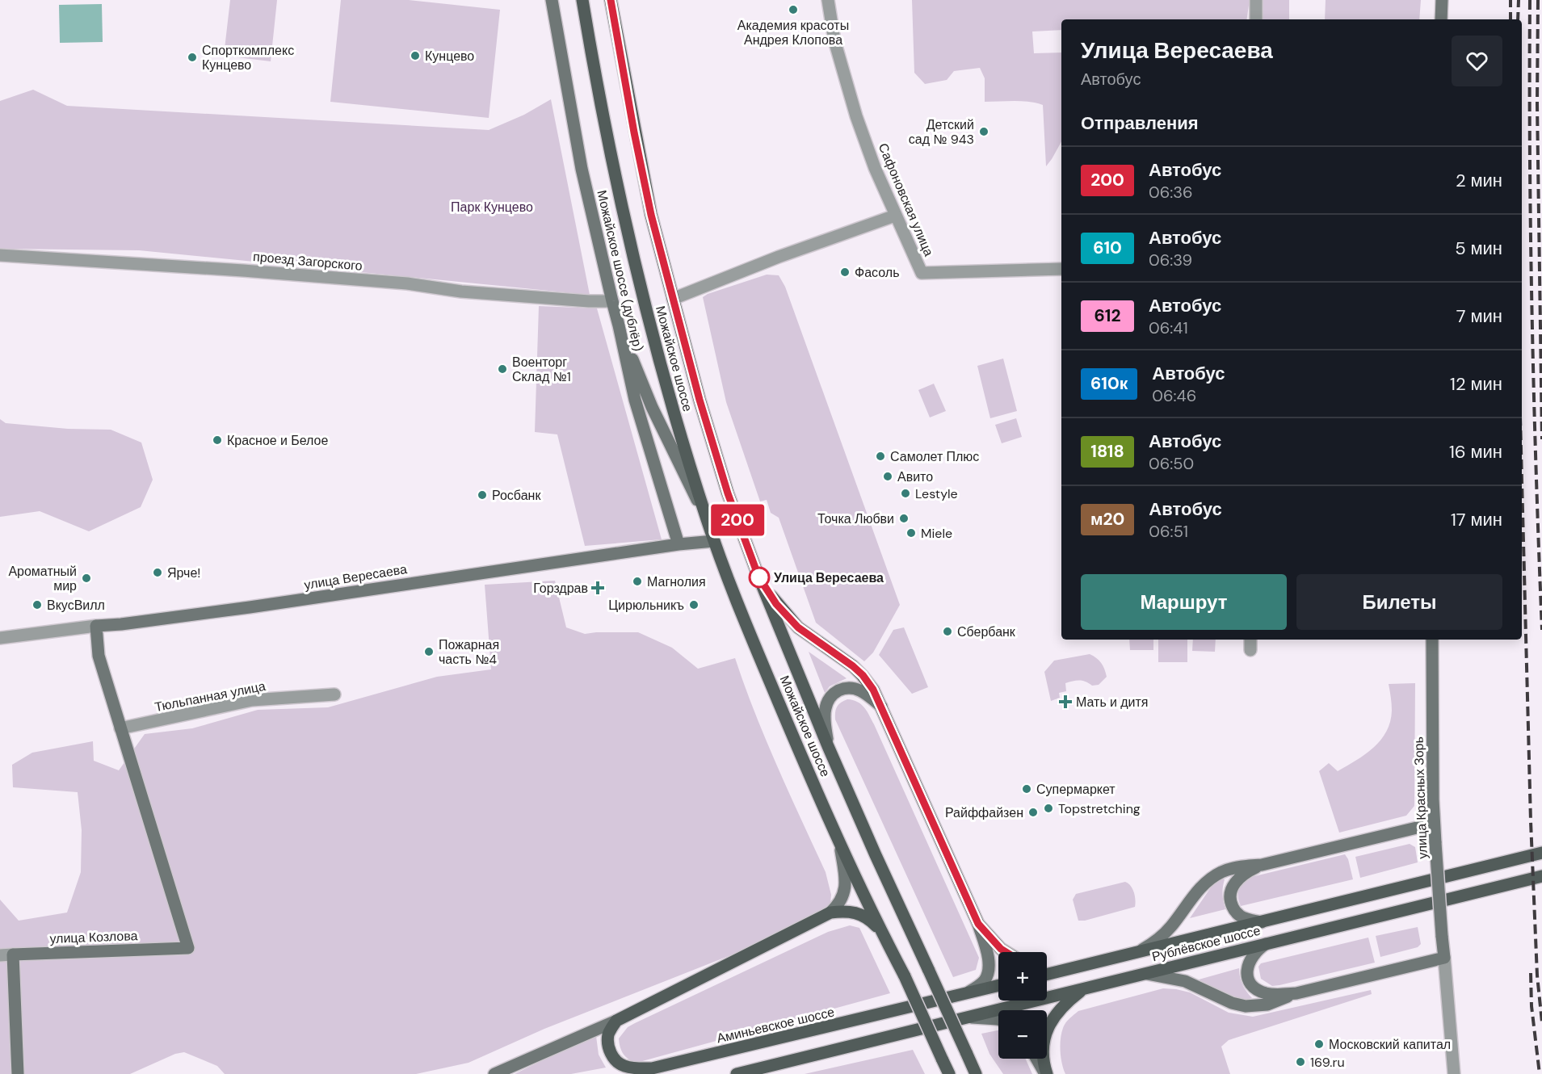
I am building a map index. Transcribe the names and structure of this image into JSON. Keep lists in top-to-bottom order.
{
  "streets": {
    "main road": ["Можайское шоссе", "Рублёвское шоссе", "Аминьевское шоссе"],
    "street": [
      "Сафоновская улица",
      "проезд Загорского",
      "Можайское шоссе (дублёр)",
      "улица Вересаева",
      "Тюльпанная улица",
      "улица Красных Зорь",
      "улица Козлова"
    ]
  },
  "crossings": [
    ["проезд Загорского", "Можайское шоссе (дублёр)"],
    ["Можайское шоссе (дублёр)", "улица Вересаева"],
    ["Можайское шоссе", "улица Вересаева"],
    ["Тюльпанная улица", "улица Козлова"]
  ],
  "parks": ["Парк Кунцево"],
  "places": {
    "other": [
      "Академия красоты Андрея Клопова",
      "Кунцево",
      "Спорткомплекс Кунцево",
      "Детский сад № 943",
      "Фасоль",
      "Военторг Склад №1",
      "Красное и Белое",
      "Самолет Плюс",
      "Авито",
      "Lestyle",
      "Росбанк",
      "Точка Любви",
      "Miele",
      "Ярче!",
      "Улица Вересаева",
      "Ароматный мир",
      "Магнолия",
      "ВкусВилл",
      "Цирюльникъ",
      "Сбербанк",
      "Пожарная часть №4",
      "Супермаркет",
      "Topstretching",
      "Райффайзен",
      "Московский капитал",
      "169.ru"
    ],
    "health": ["Горздрав", "Мать и дитя"]
  },
  "lines": ["bus line 200"],
  "page": {
    "on_map": "200",
    "heading": [
      ["Улица Вересаева", "Автобус"],
      "Отправления"
    ],
    "list": [
      {
        "mark": "200",
        "name": "Автобус",
        "note": "06:36",
        "value": "2 мин"
      },
      {
        "mark": "610",
        "name": "Автобус",
        "note": "06:39",
        "value": "5 мин"
      },
      {
        "mark": "612",
        "name": "Автобус",
        "note": "06:41",
        "value": "7 мин"
      },
      {
        "mark": "610к",
        "name": "Автобус",
        "note": "06:46",
        "value": "12 мин"
      },
      {
        "mark": "1818",
        "name": "Автобус",
        "note": "06:50",
        "value": "16 мин"
      },
      {
        "mark": "м20",
        "name": "Автобус",
        "note": "06:51",
        "value": "17 мин"
      }
    ],
    "buttons": ["Маршрут", "Билеты"],
    "map_buttons": ["+", "−"]
  }
}
